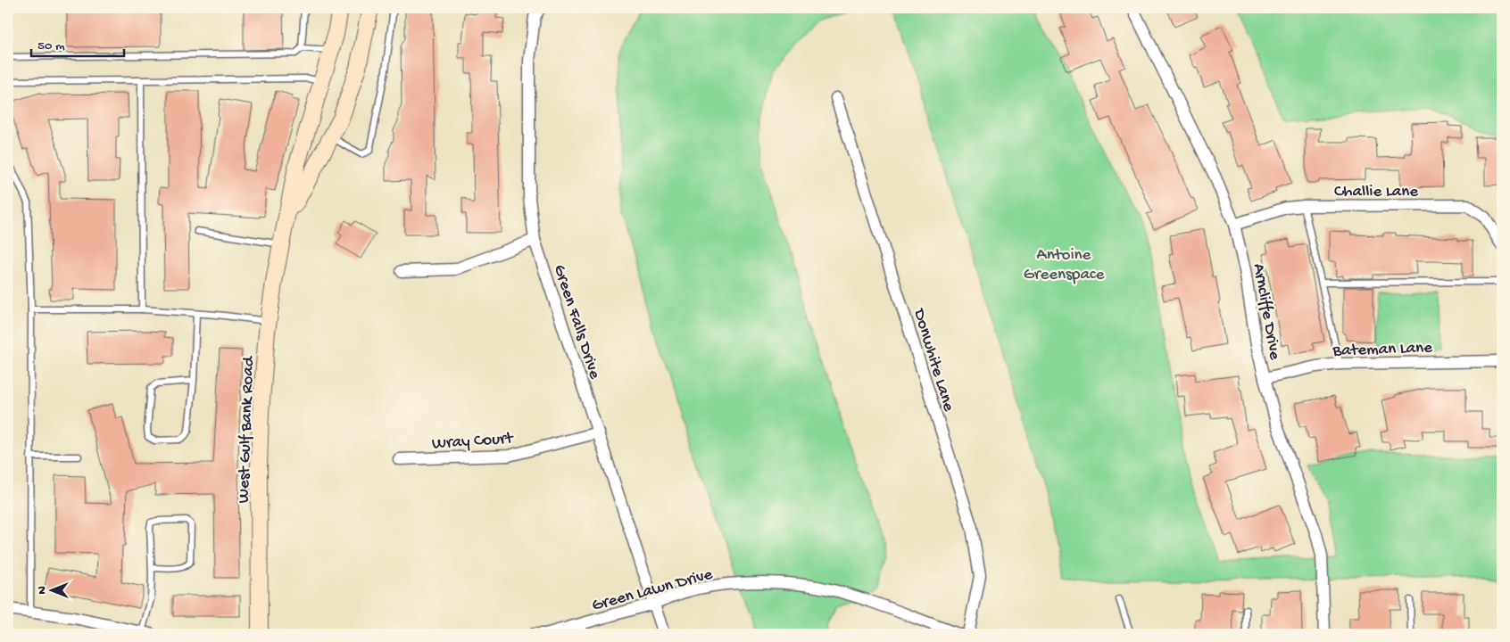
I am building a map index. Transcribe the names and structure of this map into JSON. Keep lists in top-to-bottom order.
{
  "streets": {
    "street": [
      "Challie Lane",
      "Arncliffe Drive",
      "Green Falls Drive",
      "Bateman Lane",
      "Donwhite Lane",
      "West Gulf Bank Road",
      "Wray Court",
      "Green Lawn Drive"
    ]
  },
  "crossings": [
    ["Challie Lane", "Arncliffe Drive"],
    ["Arncliffe Drive", "Bateman Lane"],
    ["Green Falls Drive", "Wray Court"],
    ["Green Falls Drive", "Green Lawn Drive"]
  ],
  "parks": ["Antoine Greenspace"],
  "scale_bar": "50 m",
  "north": "left"
}
